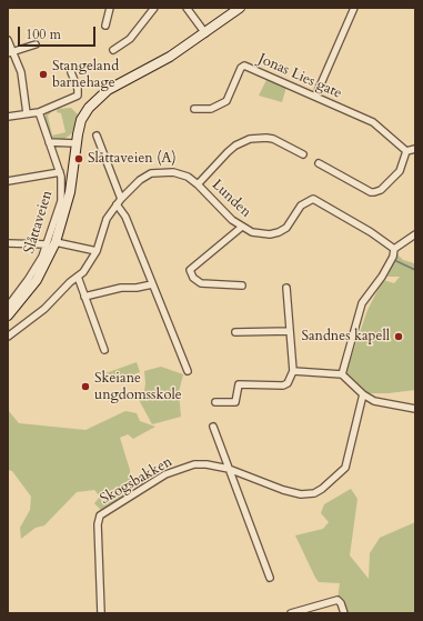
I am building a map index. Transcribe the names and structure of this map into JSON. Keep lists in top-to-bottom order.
{
  "streets": {
    "street": [
      "Jonas Lies gate",
      "Lunden",
      "Slåttaveien",
      "Skogsbakken"
    ]
  },
  "places": [
    "Stangeland barnehage",
    "Slåttaveien (A)",
    "Sandnes kapell",
    "Skeiane ungdomsskole"
  ],
  "scale_bar": "100 m"
}
